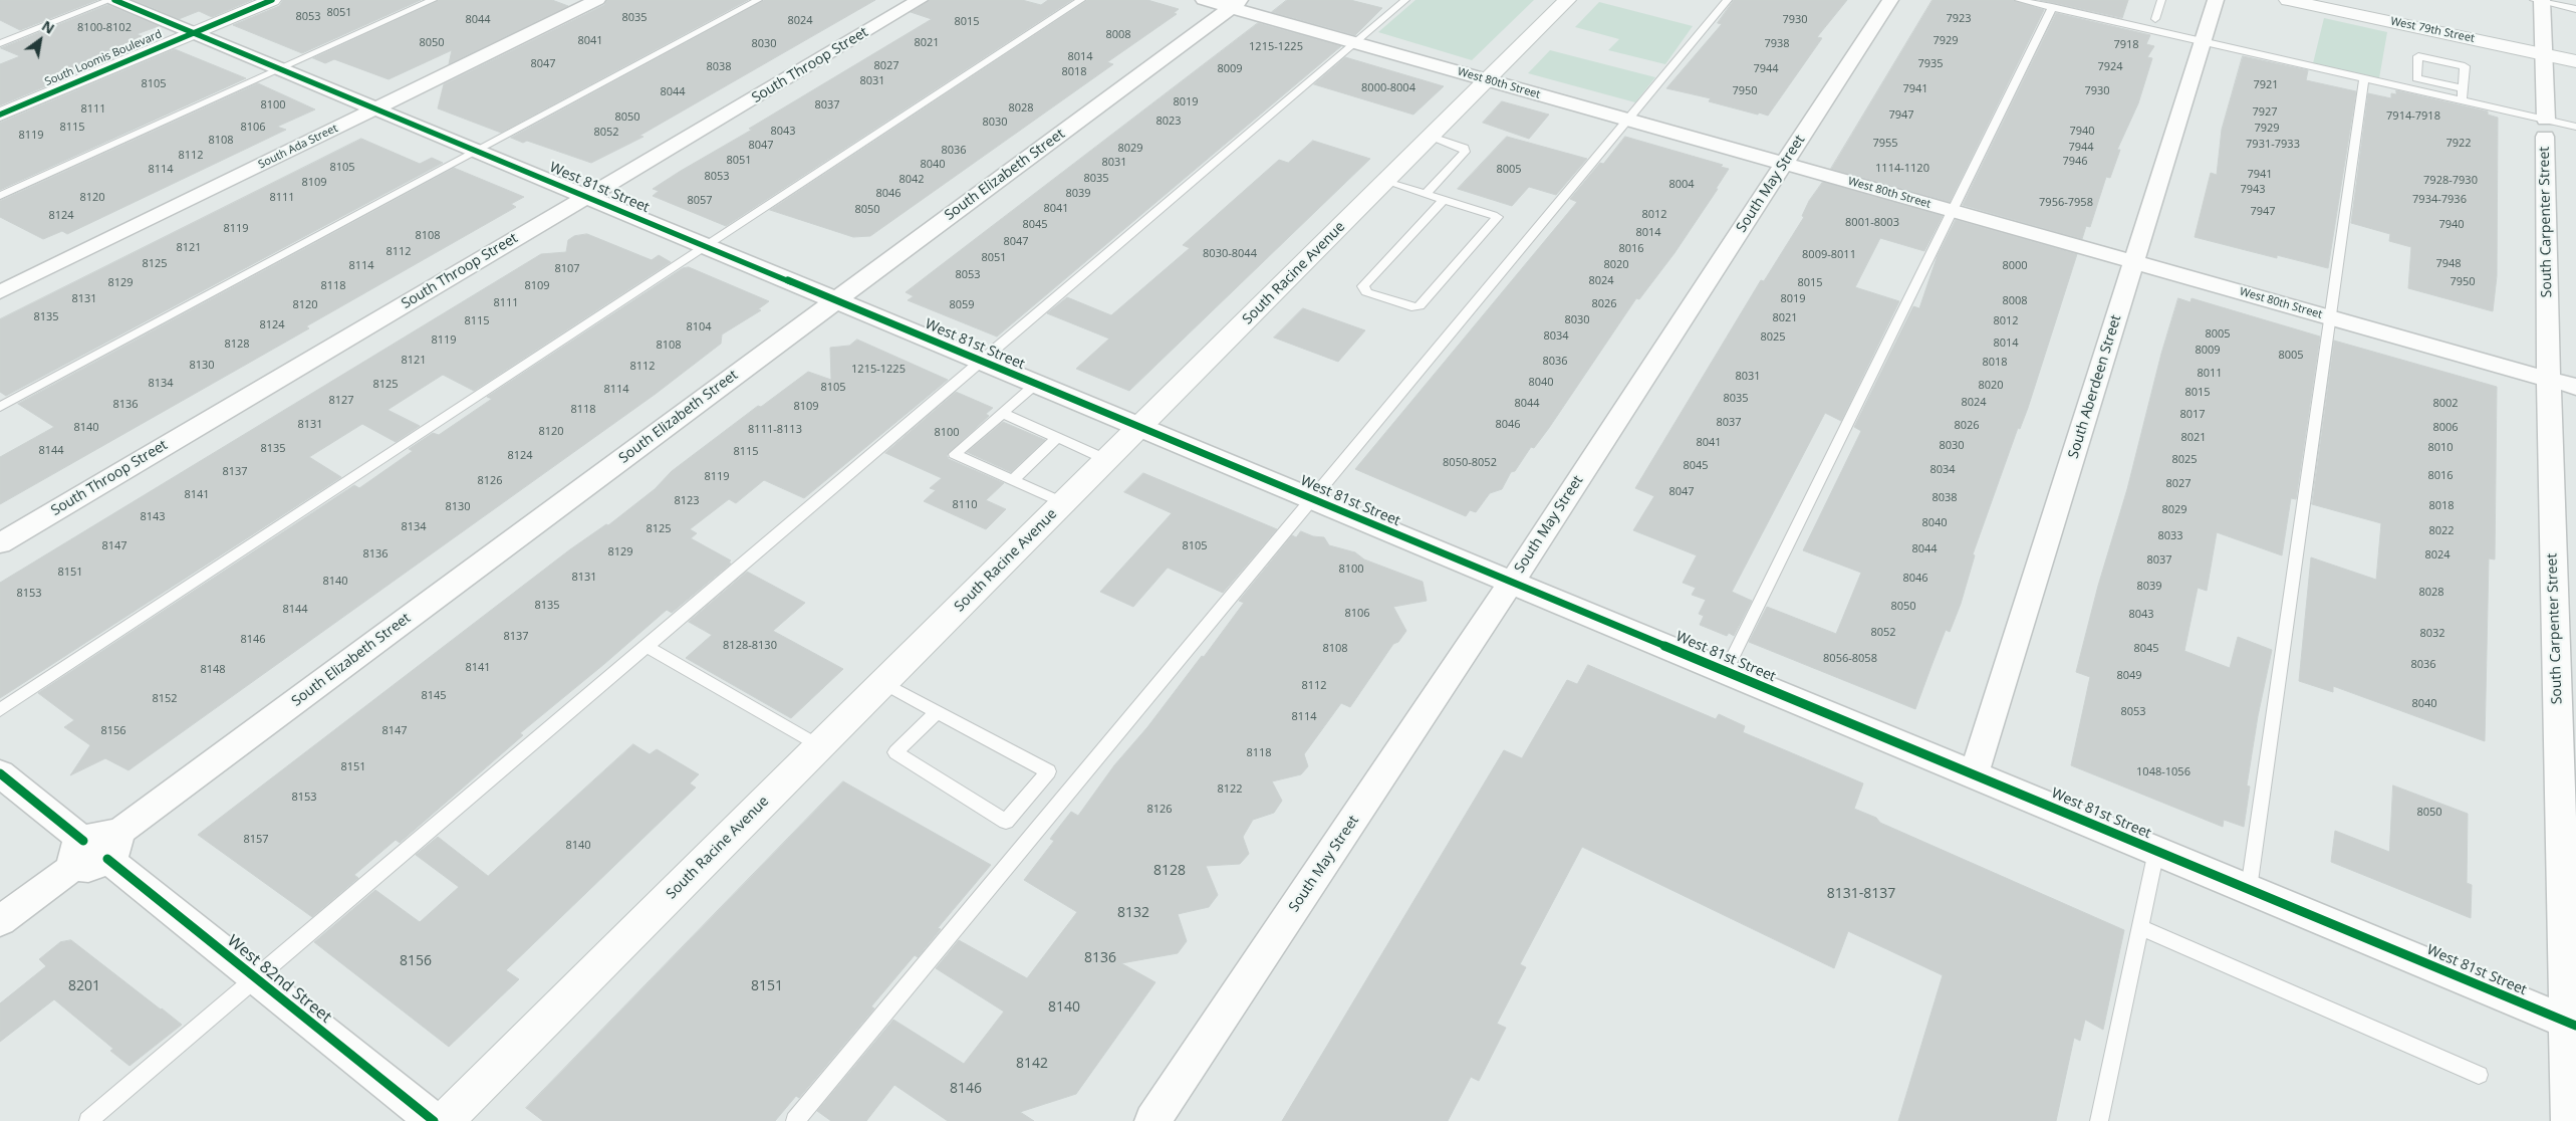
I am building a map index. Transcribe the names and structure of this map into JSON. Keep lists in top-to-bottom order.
{
  "streets": {
    "street": [
      "West 79th Street",
      "South Loomis Boulevard",
      "South Throop Street",
      "West 80th Street",
      "South Ada Street",
      "South Elizabeth Street",
      "South May Street",
      "West 81st Street",
      "South Carpenter Street",
      "South Racine Avenue",
      "South Aberdeen Street",
      "West 82nd Street"
    ]
  },
  "crossings": [
    ["West 79th Street", "South Carpenter Street"],
    ["South Loomis Boulevard", "West 81st Street"],
    ["South Throop Street", "West 81st Street"],
    ["West 80th Street", "South Elizabeth Street"],
    ["West 80th Street", "South May Street"],
    ["West 80th Street", "South Carpenter Street"],
    ["West 80th Street", "South Racine Avenue"],
    ["West 80th Street", "South Aberdeen Street"],
    ["South Ada Street", "West 81st Street"],
    ["South Elizabeth Street", "West 81st Street"],
    ["South Elizabeth Street", "West 82nd Street"],
    ["South May Street", "West 81st Street"],
    ["West 81st Street", "South Carpenter Street"],
    ["West 81st Street", "South Racine Avenue"],
    ["West 81st Street", "South Aberdeen Street"]
  ],
  "house_numbers": [
    "8051",
    "8053",
    "8035",
    "7923",
    "8044",
    "7930",
    "8024",
    "8015",
    "8100-8102",
    "8008",
    "8041",
    "7929",
    "8050",
    "8021",
    "8030",
    "7938",
    "7918",
    "1215-1225",
    "8014",
    "8047",
    "7935",
    "8027",
    "8038",
    "7924",
    "8009",
    "7944",
    "8018",
    "8031",
    "8105",
    "7921",
    "8000-8004",
    "7941",
    "7950",
    "7930",
    "8044",
    "8019",
    "8100",
    "8037",
    "8028",
    "8111",
    "7927",
    "7947",
    "7914-7918",
    "8050",
    "8023",
    "8030",
    "8115",
    "8106",
    "7929",
    "8043",
    "7940",
    "8052",
    "8119",
    "8108",
    "7955",
    "7922",
    "7931-7933",
    "8047",
    "7944",
    "8029",
    "8036",
    "8112",
    "8051",
    "7946",
    "8031",
    "8040",
    "8105",
    "1114-1120",
    "8114",
    "8005",
    "7941",
    "8053",
    "8035",
    "8042",
    "7928-7930",
    "8109",
    "8004",
    "7943",
    "8046",
    "8039",
    "8120",
    "8111",
    "7934-7936",
    "8057",
    "7956-7958",
    "8041",
    "8050",
    "7947",
    "8012",
    "8124",
    "8001-8003",
    "8045",
    "7940",
    "8119",
    "8014",
    "8108",
    "8047",
    "8121",
    "8016",
    "8112",
    "8030-8044",
    "8009-8011",
    "8051",
    "8125",
    "7948",
    "8020",
    "8114",
    "8000",
    "8107",
    "8053",
    "8024",
    "7950",
    "8129",
    "8015",
    "8118",
    "8109",
    "8131",
    "8019",
    "8008",
    "8111",
    "8026",
    "8120",
    "8059",
    "8135",
    "8021",
    "8030",
    "8115",
    "8012",
    "8124",
    "8104",
    "8005",
    "8034",
    "8025",
    "8119",
    "8014",
    "8128",
    "8108",
    "8009",
    "8005",
    "8121",
    "8036",
    "8018",
    "8130",
    "8112",
    "1215-1225",
    "8011",
    "8031",
    "8040",
    "8134",
    "8125",
    "8020",
    "8105",
    "8114",
    "8015",
    "8035",
    "8127",
    "8024",
    "8044",
    "8002",
    "8136",
    "8109",
    "8118",
    "8017",
    "8037",
    "8131",
    "8046",
    "8026",
    "8140",
    "8006",
    "8111-8113",
    "8120",
    "8100",
    "8021",
    "8041",
    "8030",
    "8010",
    "8135",
    "8144",
    "8115",
    "8124",
    "8025",
    "8050-8052",
    "8045",
    "8034",
    "8137",
    "8016",
    "8119",
    "8126",
    "8027",
    "8047",
    "8141",
    "8038",
    "8123",
    "8110",
    "8018",
    "8130",
    "8029",
    "8143",
    "8040",
    "8134",
    "8125",
    "8022",
    "8033",
    "8147",
    "8105",
    "8044",
    "8129",
    "8136",
    "8024",
    "8037",
    "8100",
    "8151",
    "8131",
    "8046",
    "8140",
    "8039",
    "8028",
    "8153",
    "8135",
    "8050",
    "8144",
    "8106",
    "8043",
    "8052",
    "8032",
    "8137",
    "8146",
    "8128-8130",
    "8108",
    "8045",
    "8056-8058",
    "8036",
    "8141",
    "8148",
    "8049",
    "8112",
    "8145",
    "8152",
    "8040",
    "8053",
    "8114",
    "8156",
    "8147",
    "8118",
    "8151",
    "1048-1056",
    "8122",
    "8153",
    "8126",
    "8050",
    "8157",
    "8140",
    "8128",
    "8131-8137",
    "8132",
    "8136",
    "8156",
    "8201",
    "8151",
    "8140",
    "8142",
    "8146"
  ],
  "north": "top right"
}
